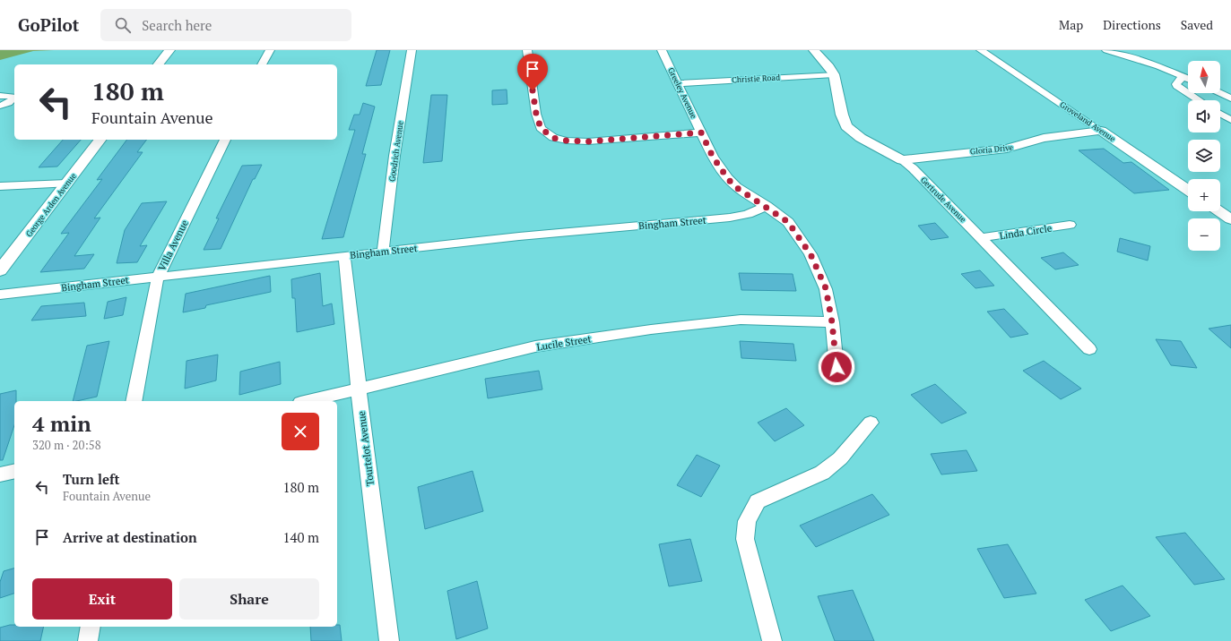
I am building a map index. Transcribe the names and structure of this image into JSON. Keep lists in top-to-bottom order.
{
  "streets": {
    "street": [
      "Christie Road",
      "Greeley Avenue",
      "Groveland Avenue",
      "Gloria Drive",
      "Goodrich Avenue",
      "Gertrude Avenue",
      "George Arden Avenue",
      "Bingham Street",
      "Linda Circle",
      "Villa Avenue",
      "Lucile Street",
      "Tourtelot Avenue"
    ]
  },
  "crossings": [
    ["Christie Road", "Greeley Avenue"],
    ["Christie Road", "Gertrude Avenue"],
    ["Greeley Avenue", "Bingham Street"],
    ["Greeley Avenue", "Lucile Street"],
    ["Groveland Avenue", "Gloria Drive"],
    ["Gloria Drive", "Gertrude Avenue"],
    ["Goodrich Avenue", "Bingham Street"],
    ["Gertrude Avenue", "Linda Circle"],
    ["Bingham Street", "Villa Avenue"],
    ["Bingham Street", "Tourtelot Avenue"],
    ["Lucile Street", "Tourtelot Avenue"]
  ],
  "north": "top",
  "page": {
    "header": "GoPilot",
    "search": "Search here",
    "nav": ["Map", "Directions", "Saved"],
    "map_buttons": ["+", "−"],
    "turn": ["180 m", "Fountain Avenue"],
    "heading": ["4 min", "320 m · 20:58"],
    "list": [
      {
        "name": "Turn left",
        "note": "Fountain Avenue",
        "value": "180 m"
      },
      {
        "name": "Arrive at destination",
        "value": "140 m"
      }
    ],
    "buttons": ["Exit", "Share"]
  }
}
